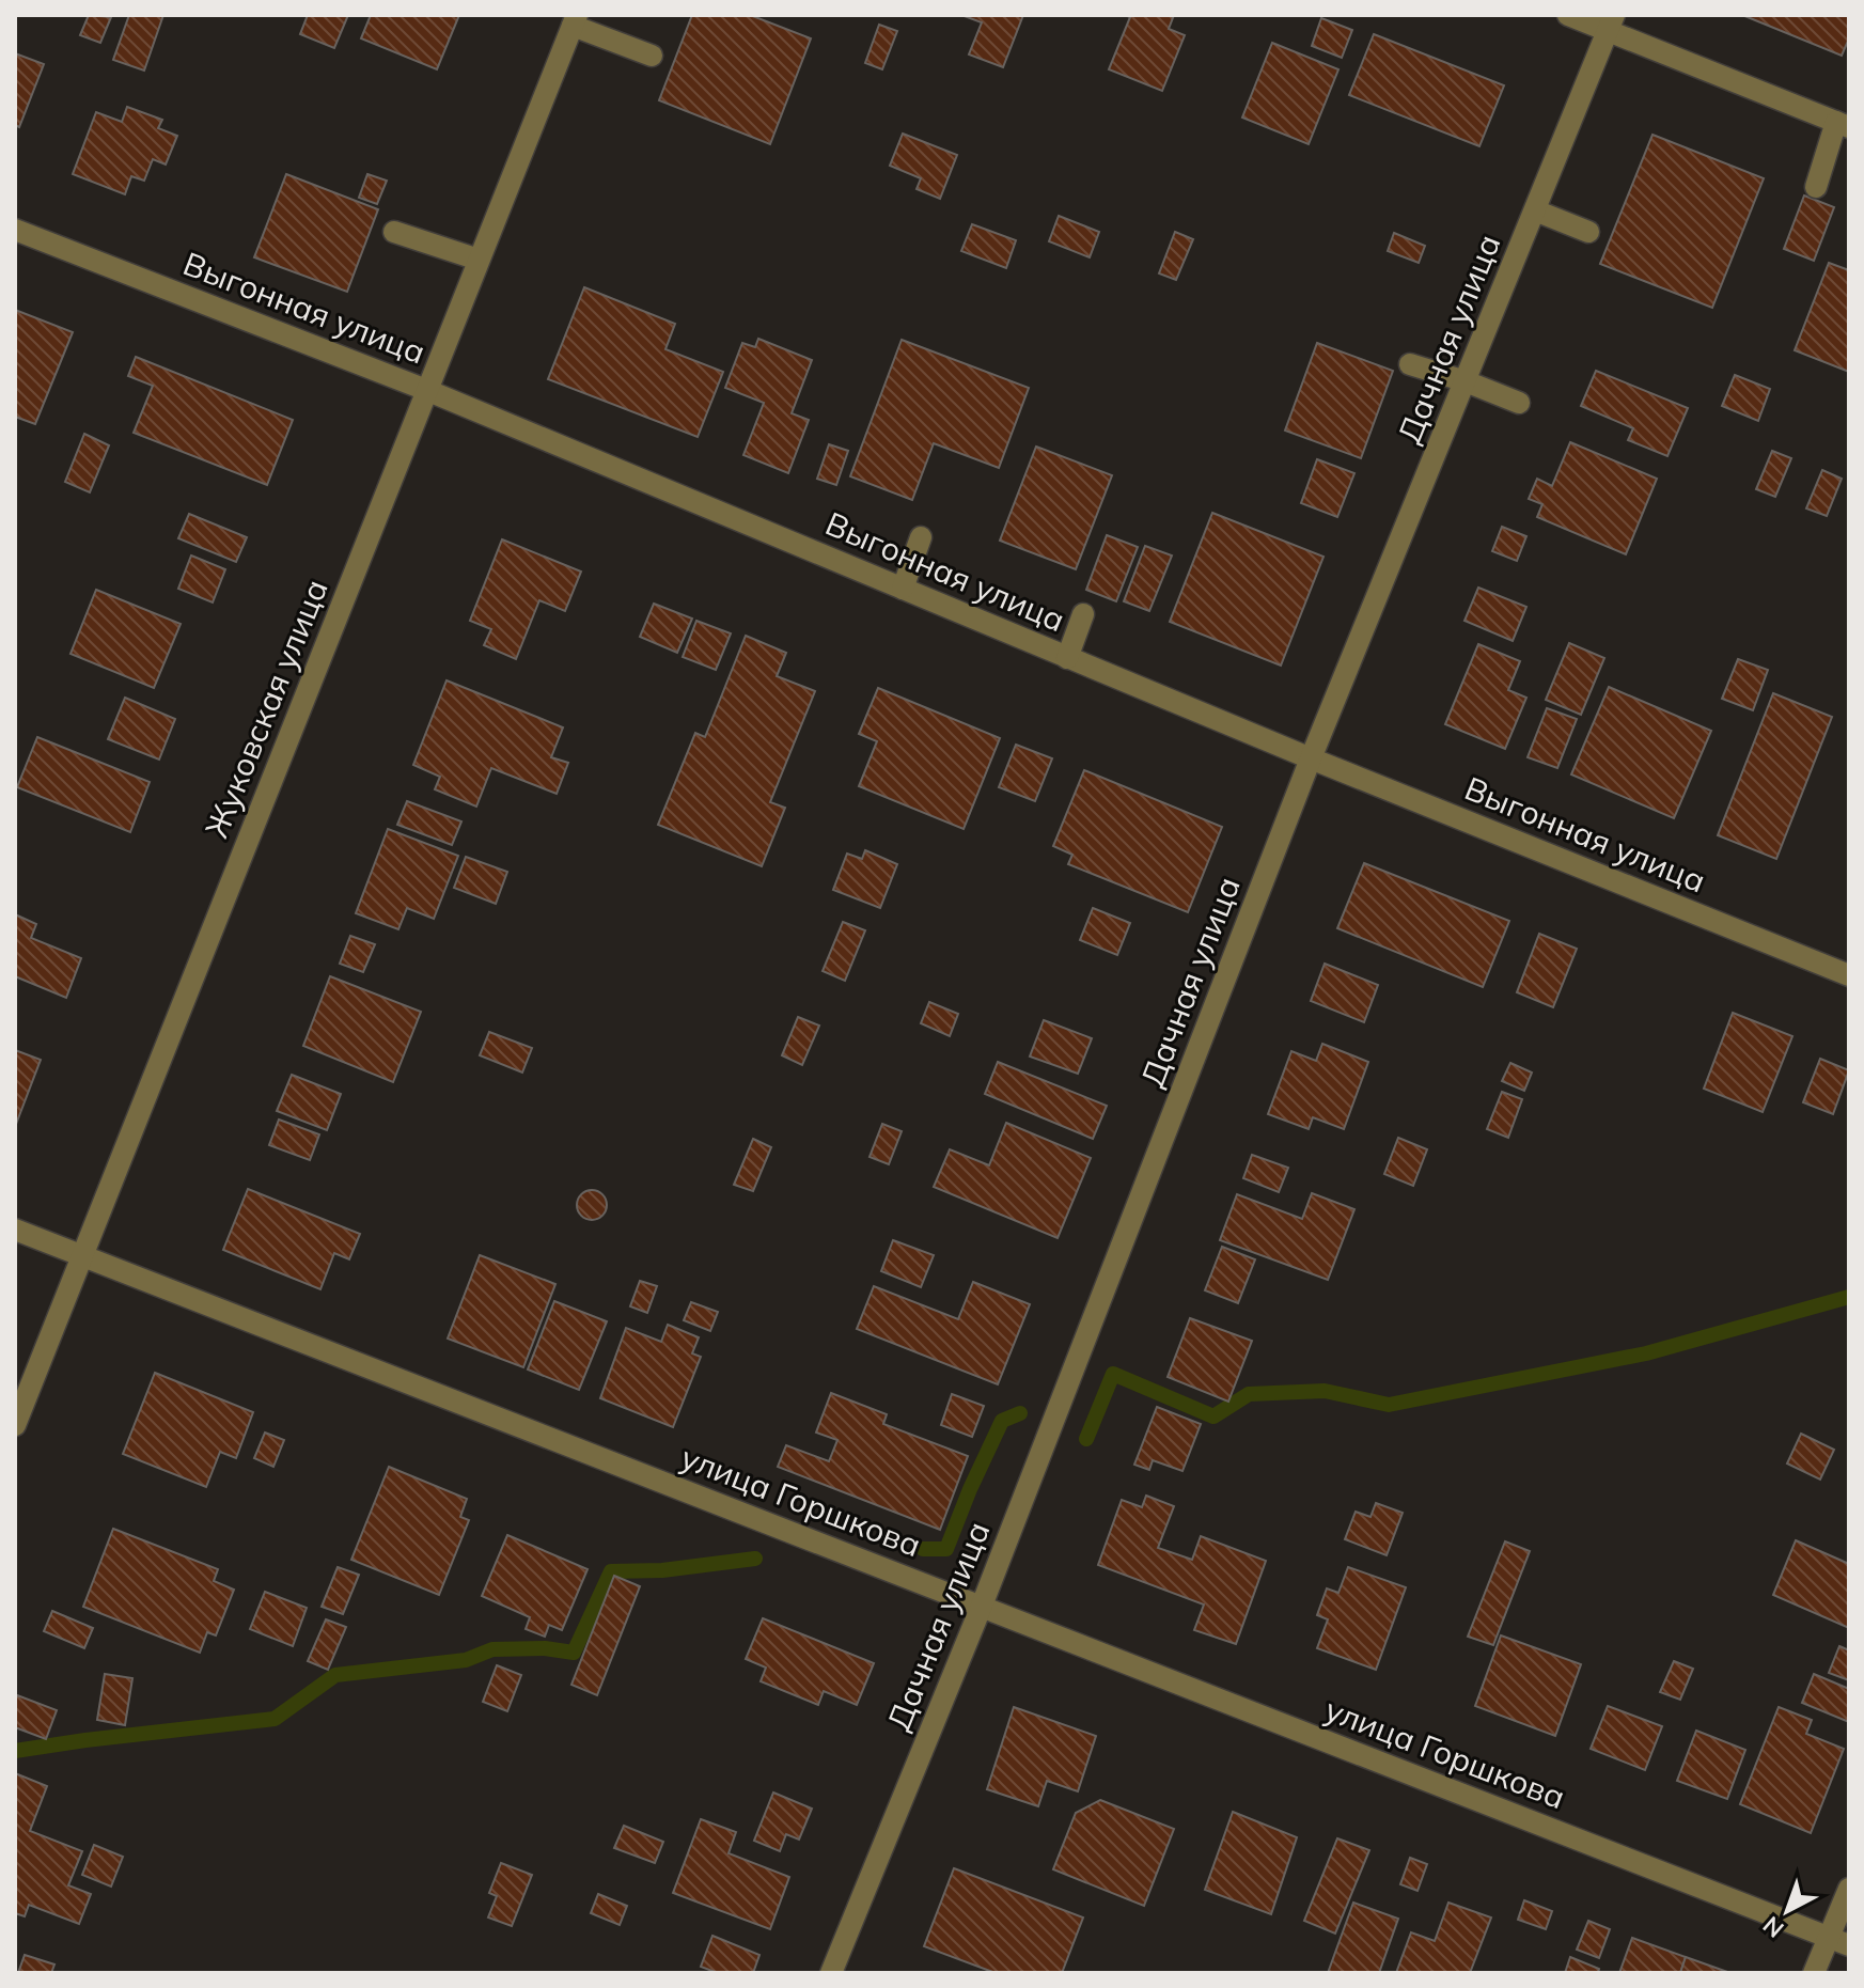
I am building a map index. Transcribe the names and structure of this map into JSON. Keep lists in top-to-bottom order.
{
  "streets": {
    "street": [
      "Выгонная улица",
      "Дачная улица",
      "Жуковская улица",
      "улица Горшкова"
    ]
  },
  "crossings": [
    ["Выгонная улица", "Дачная улица"],
    ["Выгонная улица", "Жуковская улица"],
    ["Дачная улица", "улица Горшкова"],
    ["Жуковская улица", "улица Горшкова"]
  ],
  "north": "bottom left"
}
